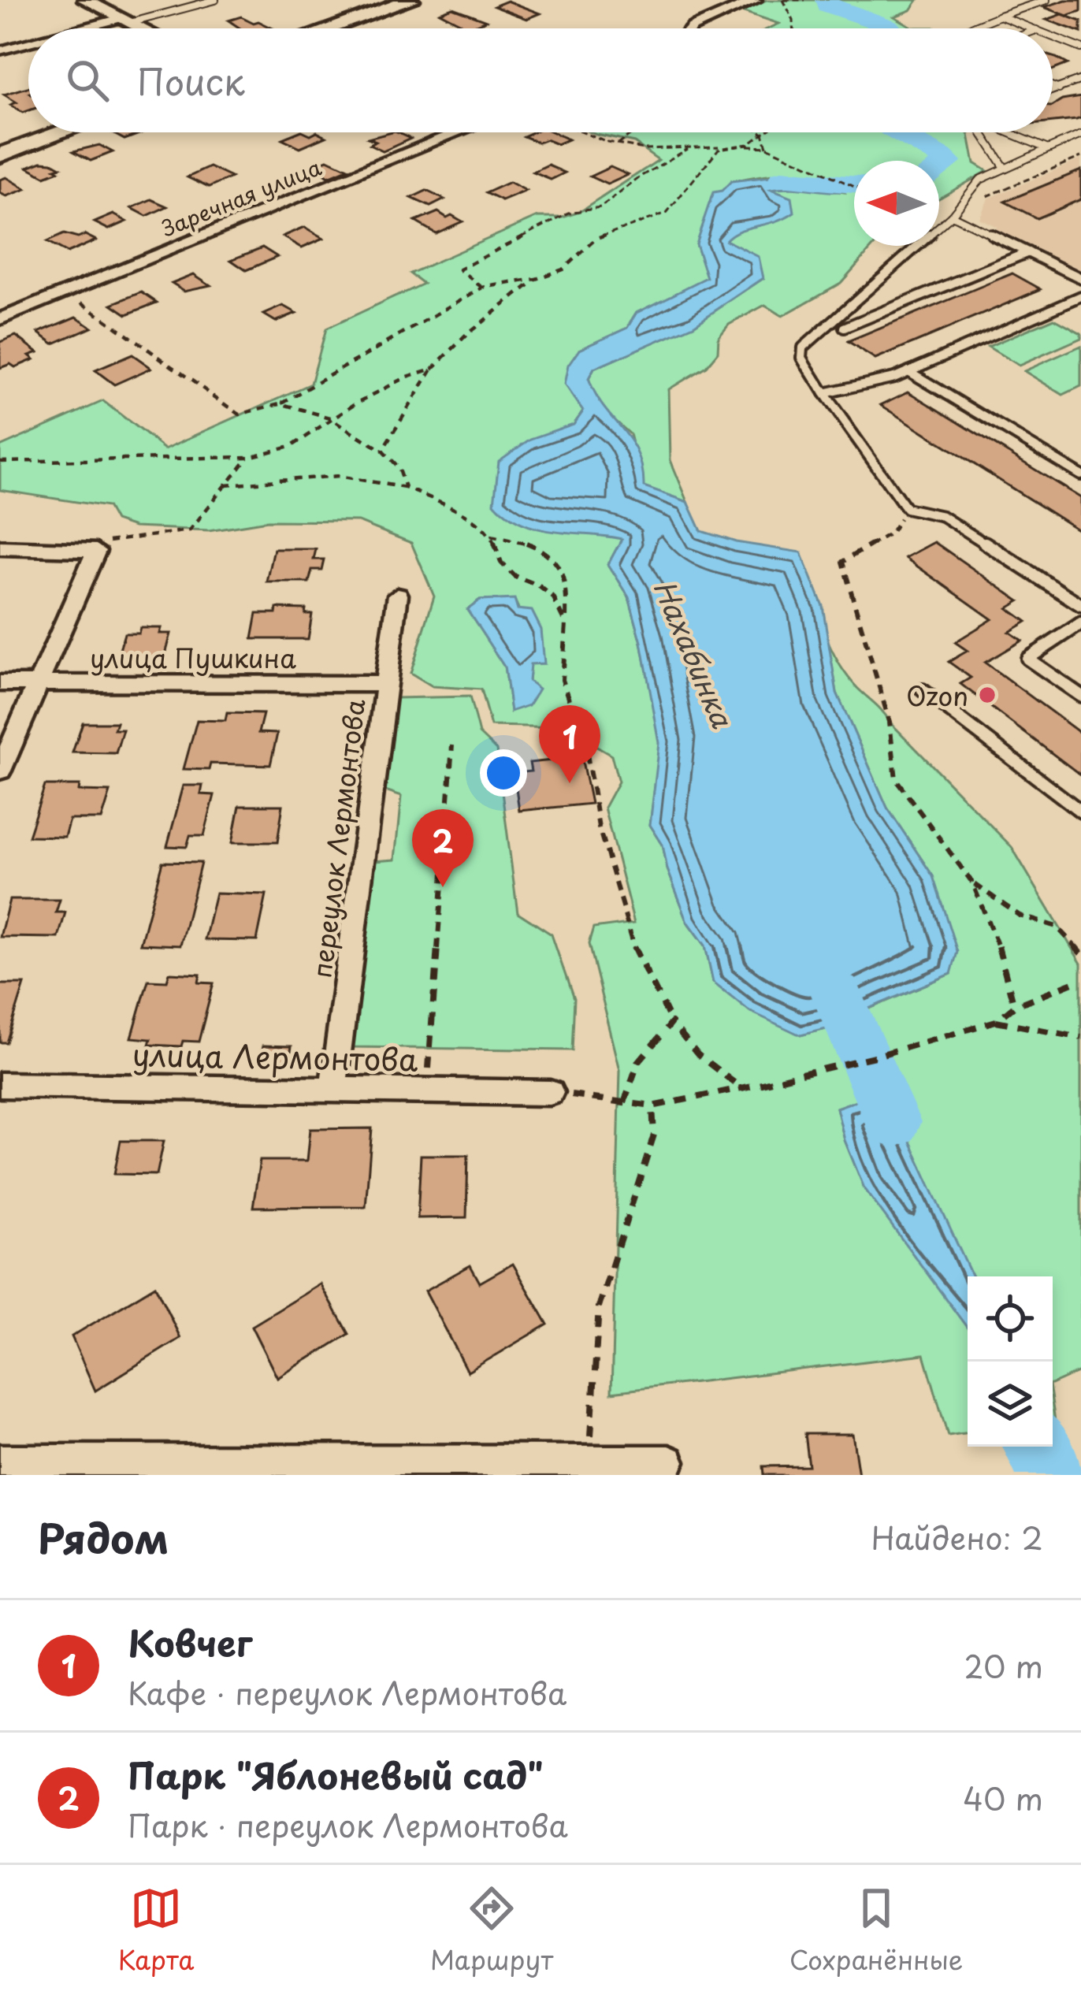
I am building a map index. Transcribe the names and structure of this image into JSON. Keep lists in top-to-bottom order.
{
  "streets": {
    "street": [
      "Заречная улица",
      "улица Пушкина",
      "переулок Лермонтова",
      "улица Лермонтова"
    ]
  },
  "crossings": [
    ["улица Пушкина", "переулок Лермонтова"],
    ["переулок Лермонтова", "улица Лермонтова"]
  ],
  "water": ["Нахабинка"],
  "places": ["Ozon"],
  "north": "left",
  "page": {
    "search": "Поиск",
    "pins": ["1", "2"],
    "heading": ["Рядом", "Найдено: 2"],
    "list": [
      {
        "mark": "1",
        "name": "Ковчег",
        "note": "Кафе · переулок Лермонтова",
        "value": "20 m"
      },
      {
        "mark": "2",
        "name": "Парк \"Яблоневый сад\"",
        "note": "Парк · переулок Лермонтова",
        "value": "40 m"
      }
    ],
    "nav": ["Карта", "Маршрут", "Сохранённые"]
  }
}
